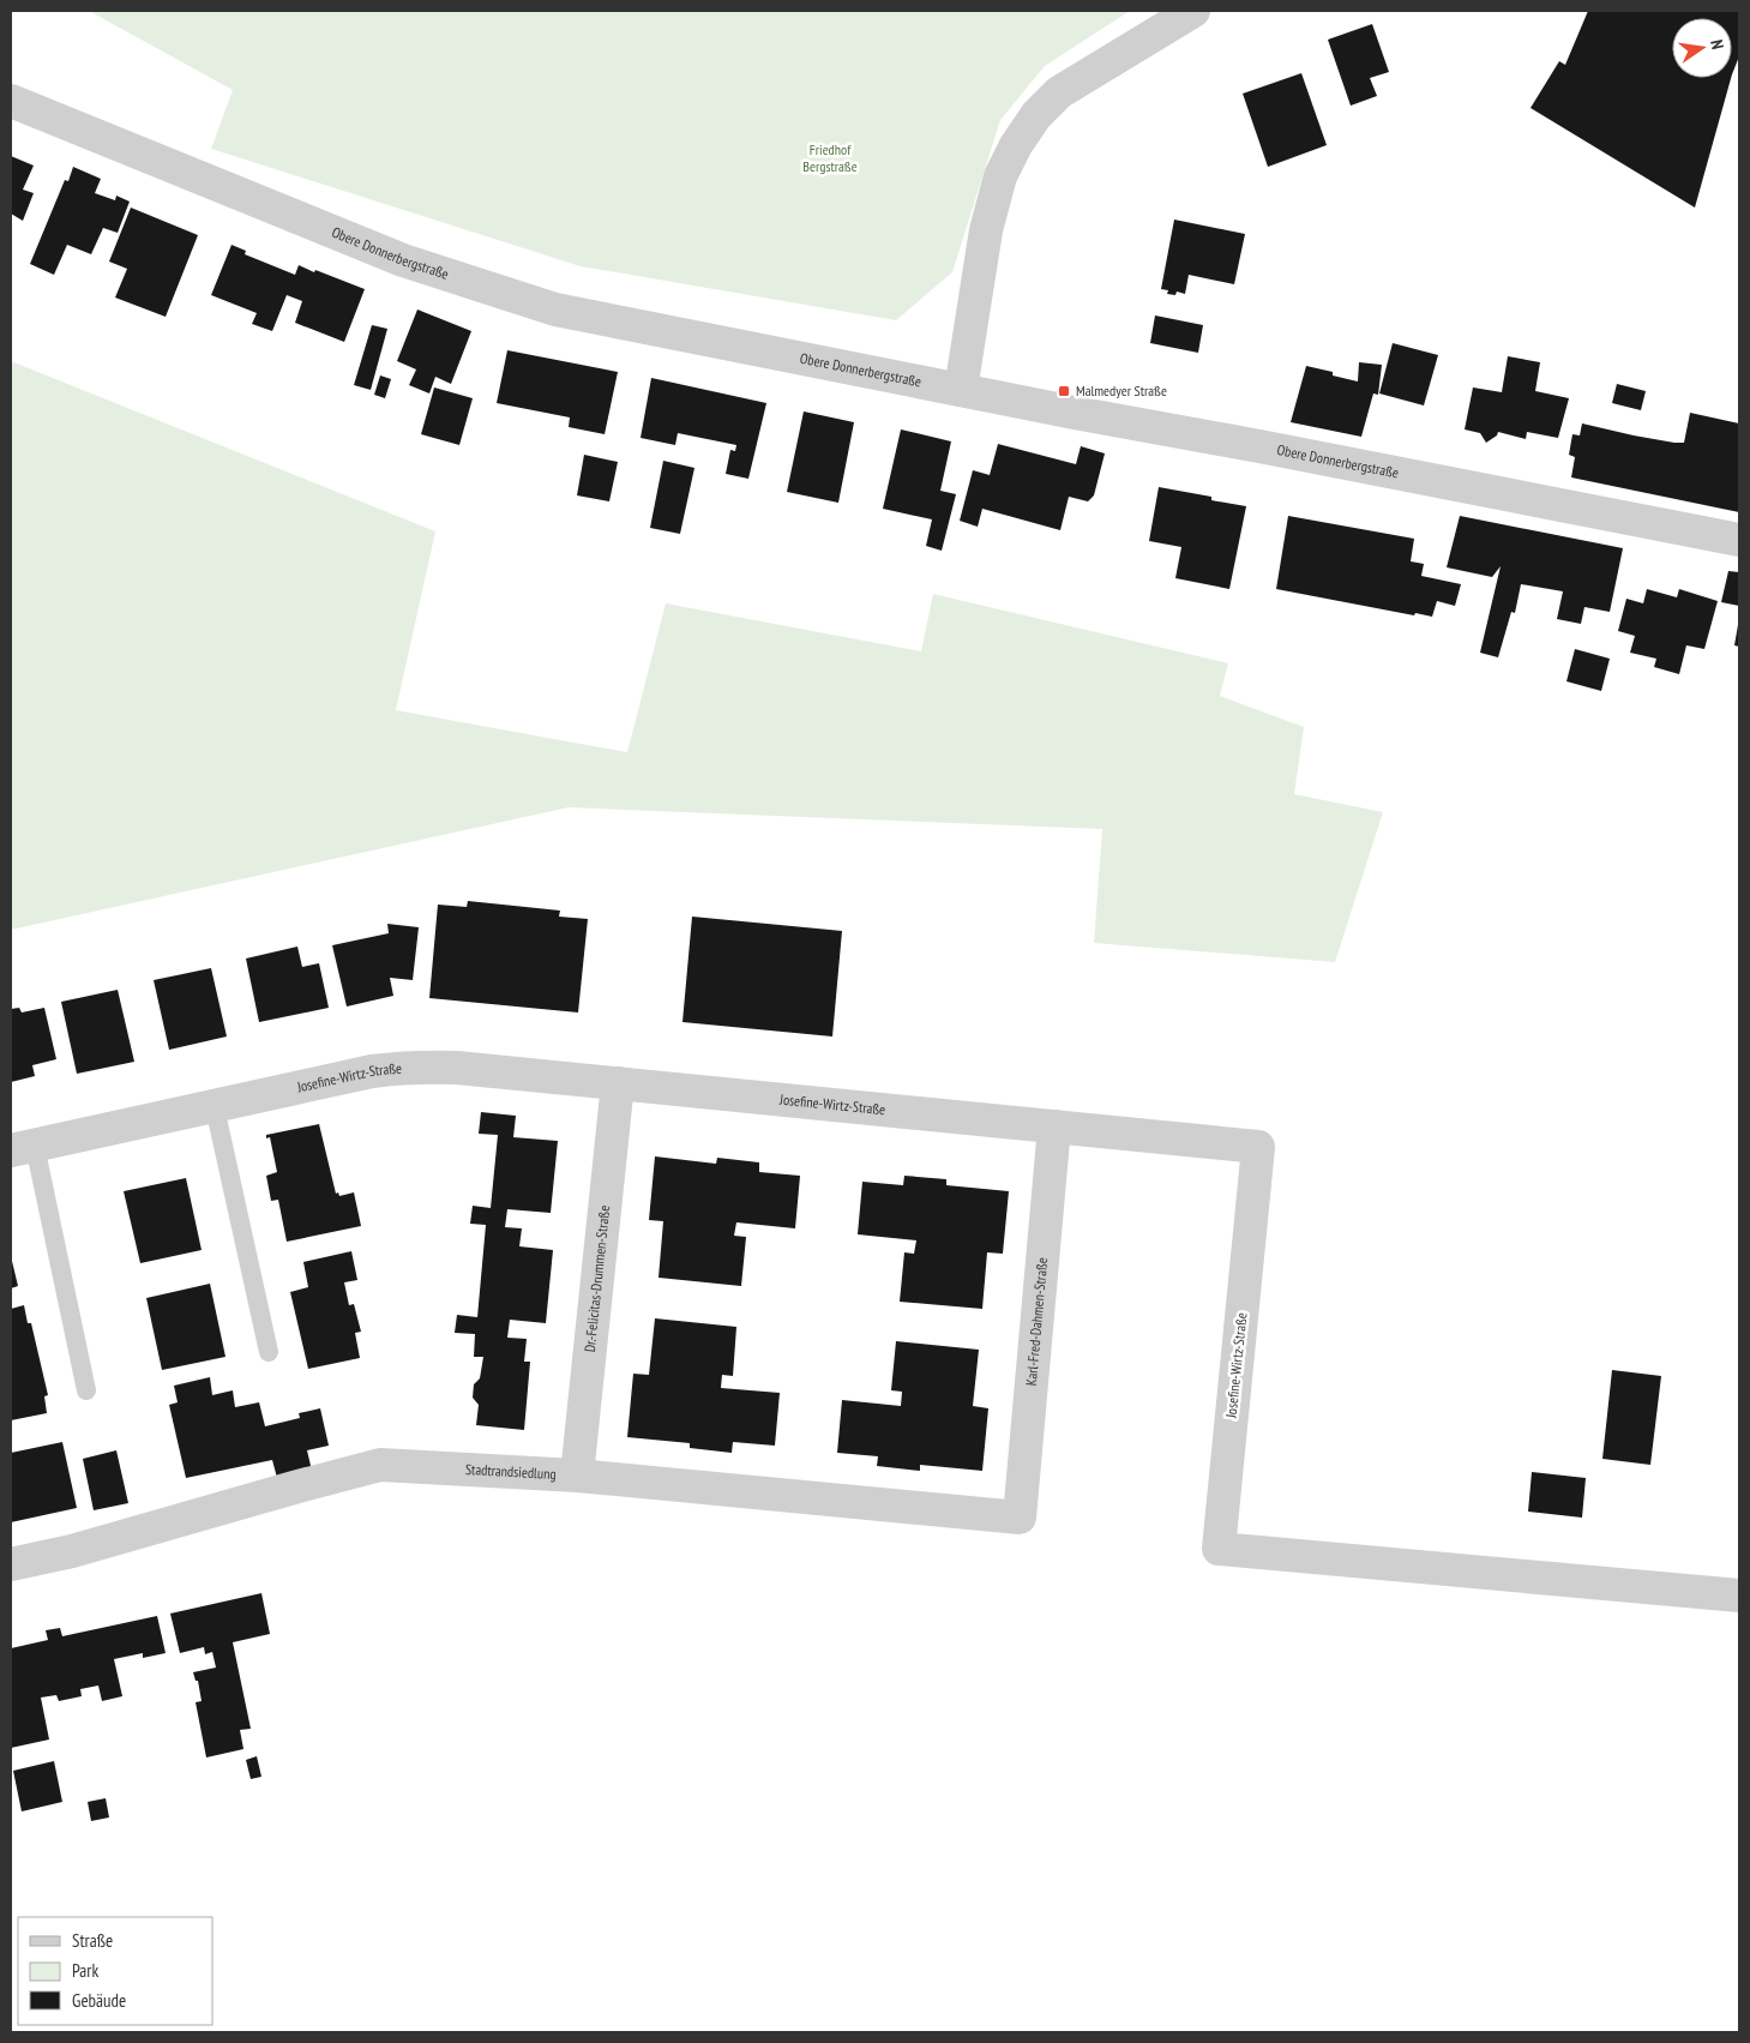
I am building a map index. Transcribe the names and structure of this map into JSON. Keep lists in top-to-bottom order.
{
  "streets": {
    "street": [
      "Obere Donnerbergstraße",
      "Josefine-Wirtz-Straße",
      "Dr.-Felicitas-Drummen-Straße",
      "Karl-Fred-Dahmen-Straße",
      "Stadtrandsiedlung"
    ]
  },
  "crossings": [
    ["Josefine-Wirtz-Straße", "Dr.-Felicitas-Drummen-Straße"],
    ["Josefine-Wirtz-Straße", "Karl-Fred-Dahmen-Straße"],
    ["Dr.-Felicitas-Drummen-Straße", "Stadtrandsiedlung"],
    ["Karl-Fred-Dahmen-Straße", "Stadtrandsiedlung"]
  ],
  "parks": ["Friedhof Bergstraße"],
  "places": {
    "transit": ["Malmedyer Straße"]
  },
  "legend": ["Straße", "Park", "Gebäude"],
  "north": "right"
}
